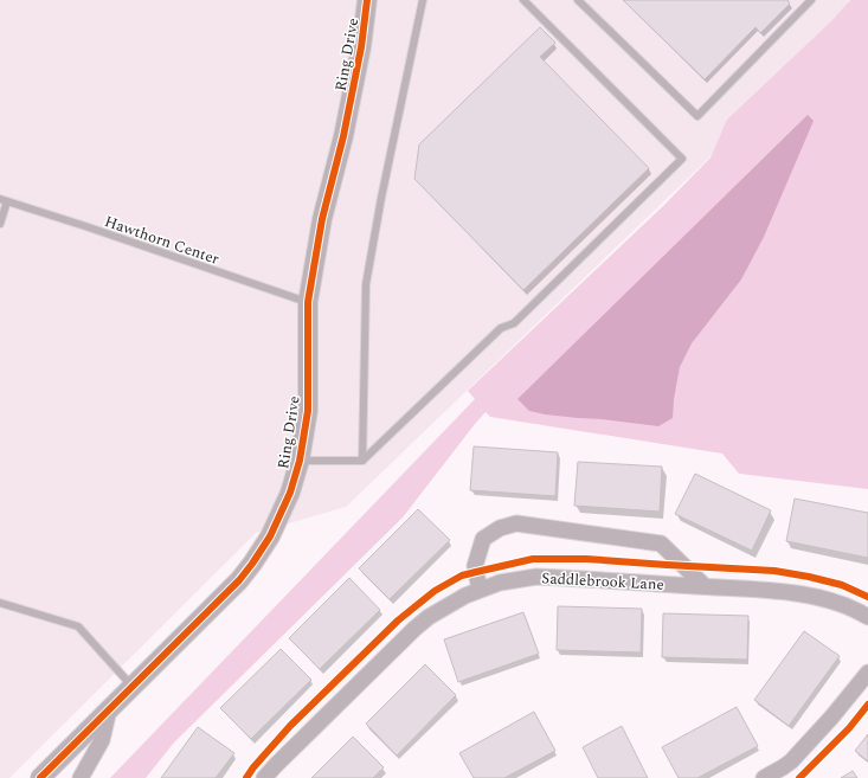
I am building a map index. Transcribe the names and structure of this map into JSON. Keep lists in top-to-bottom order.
{
  "streets": {
    "street": ["Ring Drive", "Saddlebrook Lane"],
    "lane": ["Hawthorn Center"]
  },
  "crossings": [
    ["Ring Drive", "Hawthorn Center"]
  ]
}
